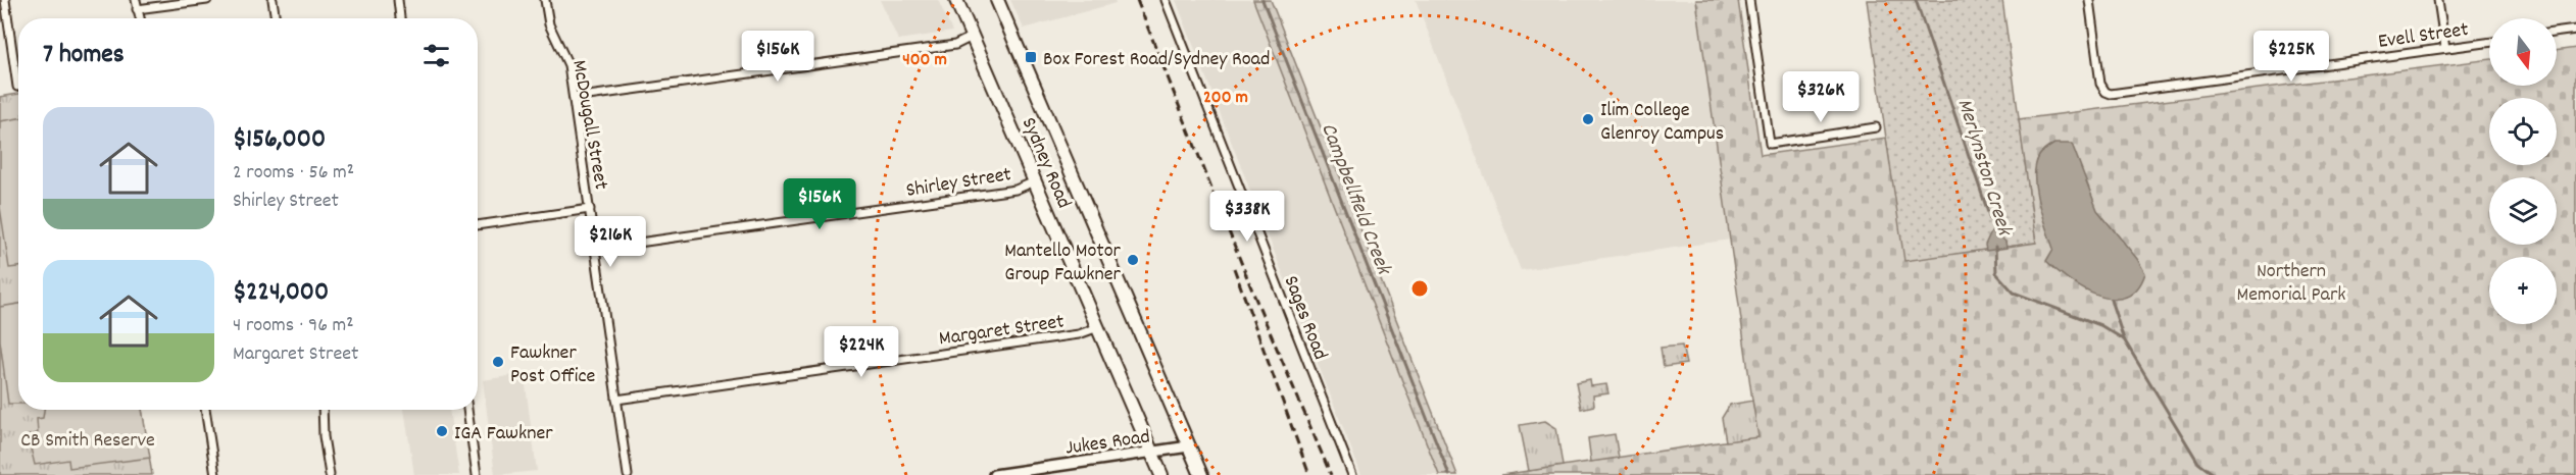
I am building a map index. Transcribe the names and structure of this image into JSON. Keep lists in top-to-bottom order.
{
  "streets": {
    "highway": ["Sydney Road"],
    "street": [
      "Evell Street",
      "McDougall Street",
      "Shirley Street",
      "Sages Road",
      "Margaret Street",
      "Jukes Road"
    ]
  },
  "crossings": [
    ["McDougall Street", "Shirley Street"],
    ["McDougall Street", "Margaret Street"],
    ["Sydney Road", "Shirley Street"],
    ["Sydney Road", "Margaret Street"],
    ["Sydney Road", "Jukes Road"]
  ],
  "water": ["Merlynston Creek", "Campbellfield Creek"],
  "parks": ["Northern Memorial Park", "CB Smith Reserve"],
  "places": {
    "transit": ["Box Forest Road/Sydney Road"],
    "other": [
      "Ilim College Glenroy Campus",
      "Mantello Motor Group Fawkner",
      "Fawkner Post Office",
      "IGA Fawkner"
    ]
  },
  "north": "bottom",
  "page": {
    "map_buttons": "+",
    "heading": "7 homes",
    "price": [
      "$156K",
      "$225K",
      "$326K",
      "$156K",
      "$338K",
      "$216K",
      "$224K"
    ],
    "list": [
      {
        "name": "$156,000",
        "note": "2 rooms · 56 m² · Shirley Street"
      },
      {
        "name": "$224,000",
        "note": "4 rooms · 96 m² · Margaret Street"
      }
    ]
  },
  "rings": ["400 m", "200 m"]
}
